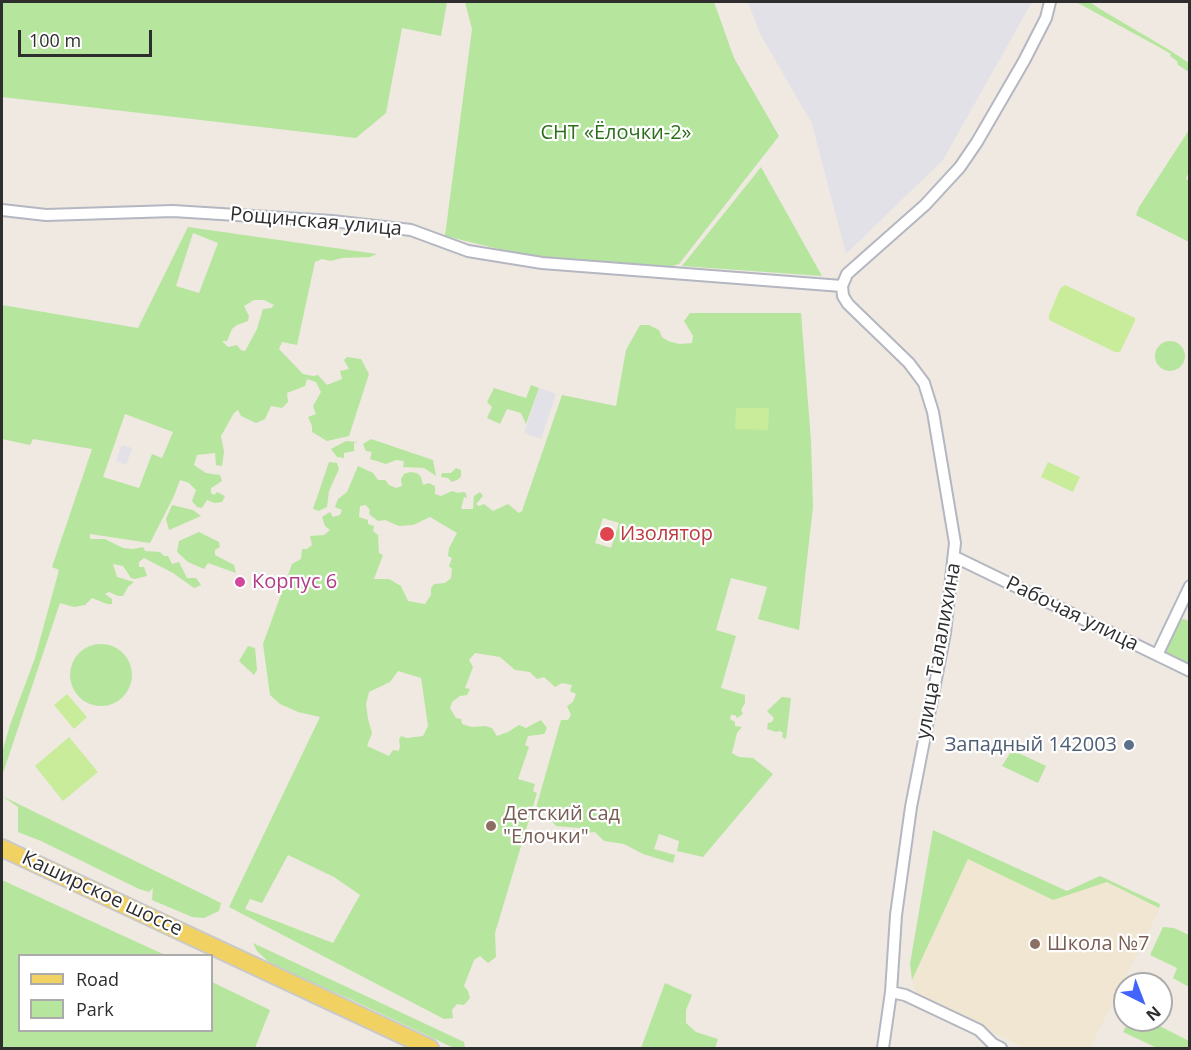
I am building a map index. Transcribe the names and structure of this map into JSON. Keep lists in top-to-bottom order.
{
  "streets": {
    "main road": ["Каширское шоссе"],
    "street": ["Рощинская улица", "Рабочая улица", "улица Талалихина"]
  },
  "crossings": [
    ["Рощинская улица", "улица Талалихина"],
    ["Рабочая улица", "улица Талалихина"]
  ],
  "parks": ["СНТ «Ёлочки-2»"],
  "places": [
    "Изолятор",
    "Корпус 6",
    "Западный 142003",
    "Детский сад \"Елочки\"",
    "Школа №7"
  ],
  "legend": ["Road", "Park"],
  "scale_bar": "100 m",
  "north": "bottom right"
}
